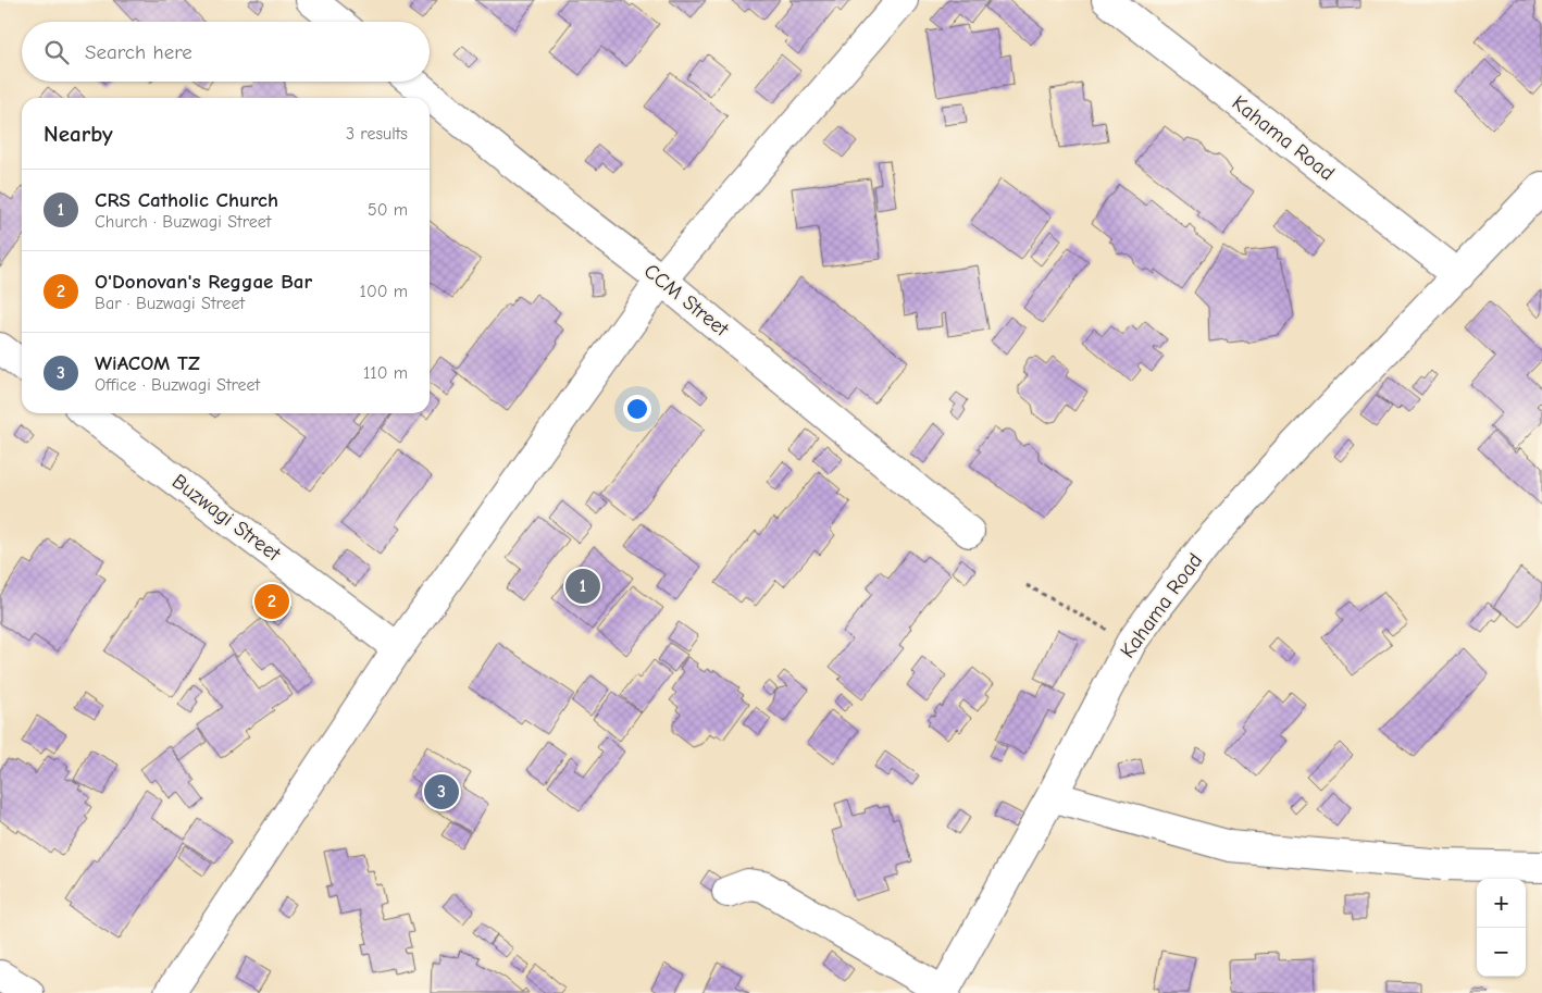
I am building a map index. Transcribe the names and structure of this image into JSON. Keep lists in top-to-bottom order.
{
  "streets": {
    "street": ["Kahama Road", "CCM Street", "Buzwagi Street"]
  },
  "page": {
    "search": "Search here",
    "heading": ["Nearby", "3 results"],
    "list": [
      {
        "mark": "1",
        "name": "CRS Catholic Church",
        "note": "Church · Buzwagi Street",
        "value": "50 m"
      },
      {
        "mark": "2",
        "name": "O'Donovan's Reggae Bar",
        "note": "Bar · Buzwagi Street",
        "value": "100 m"
      },
      {
        "mark": "3",
        "name": "WiACOM TZ",
        "note": "Office · Buzwagi Street",
        "value": "110 m"
      }
    ],
    "pins": ["1", "2", "3"],
    "map_buttons": ["+", "−"]
  }
}
